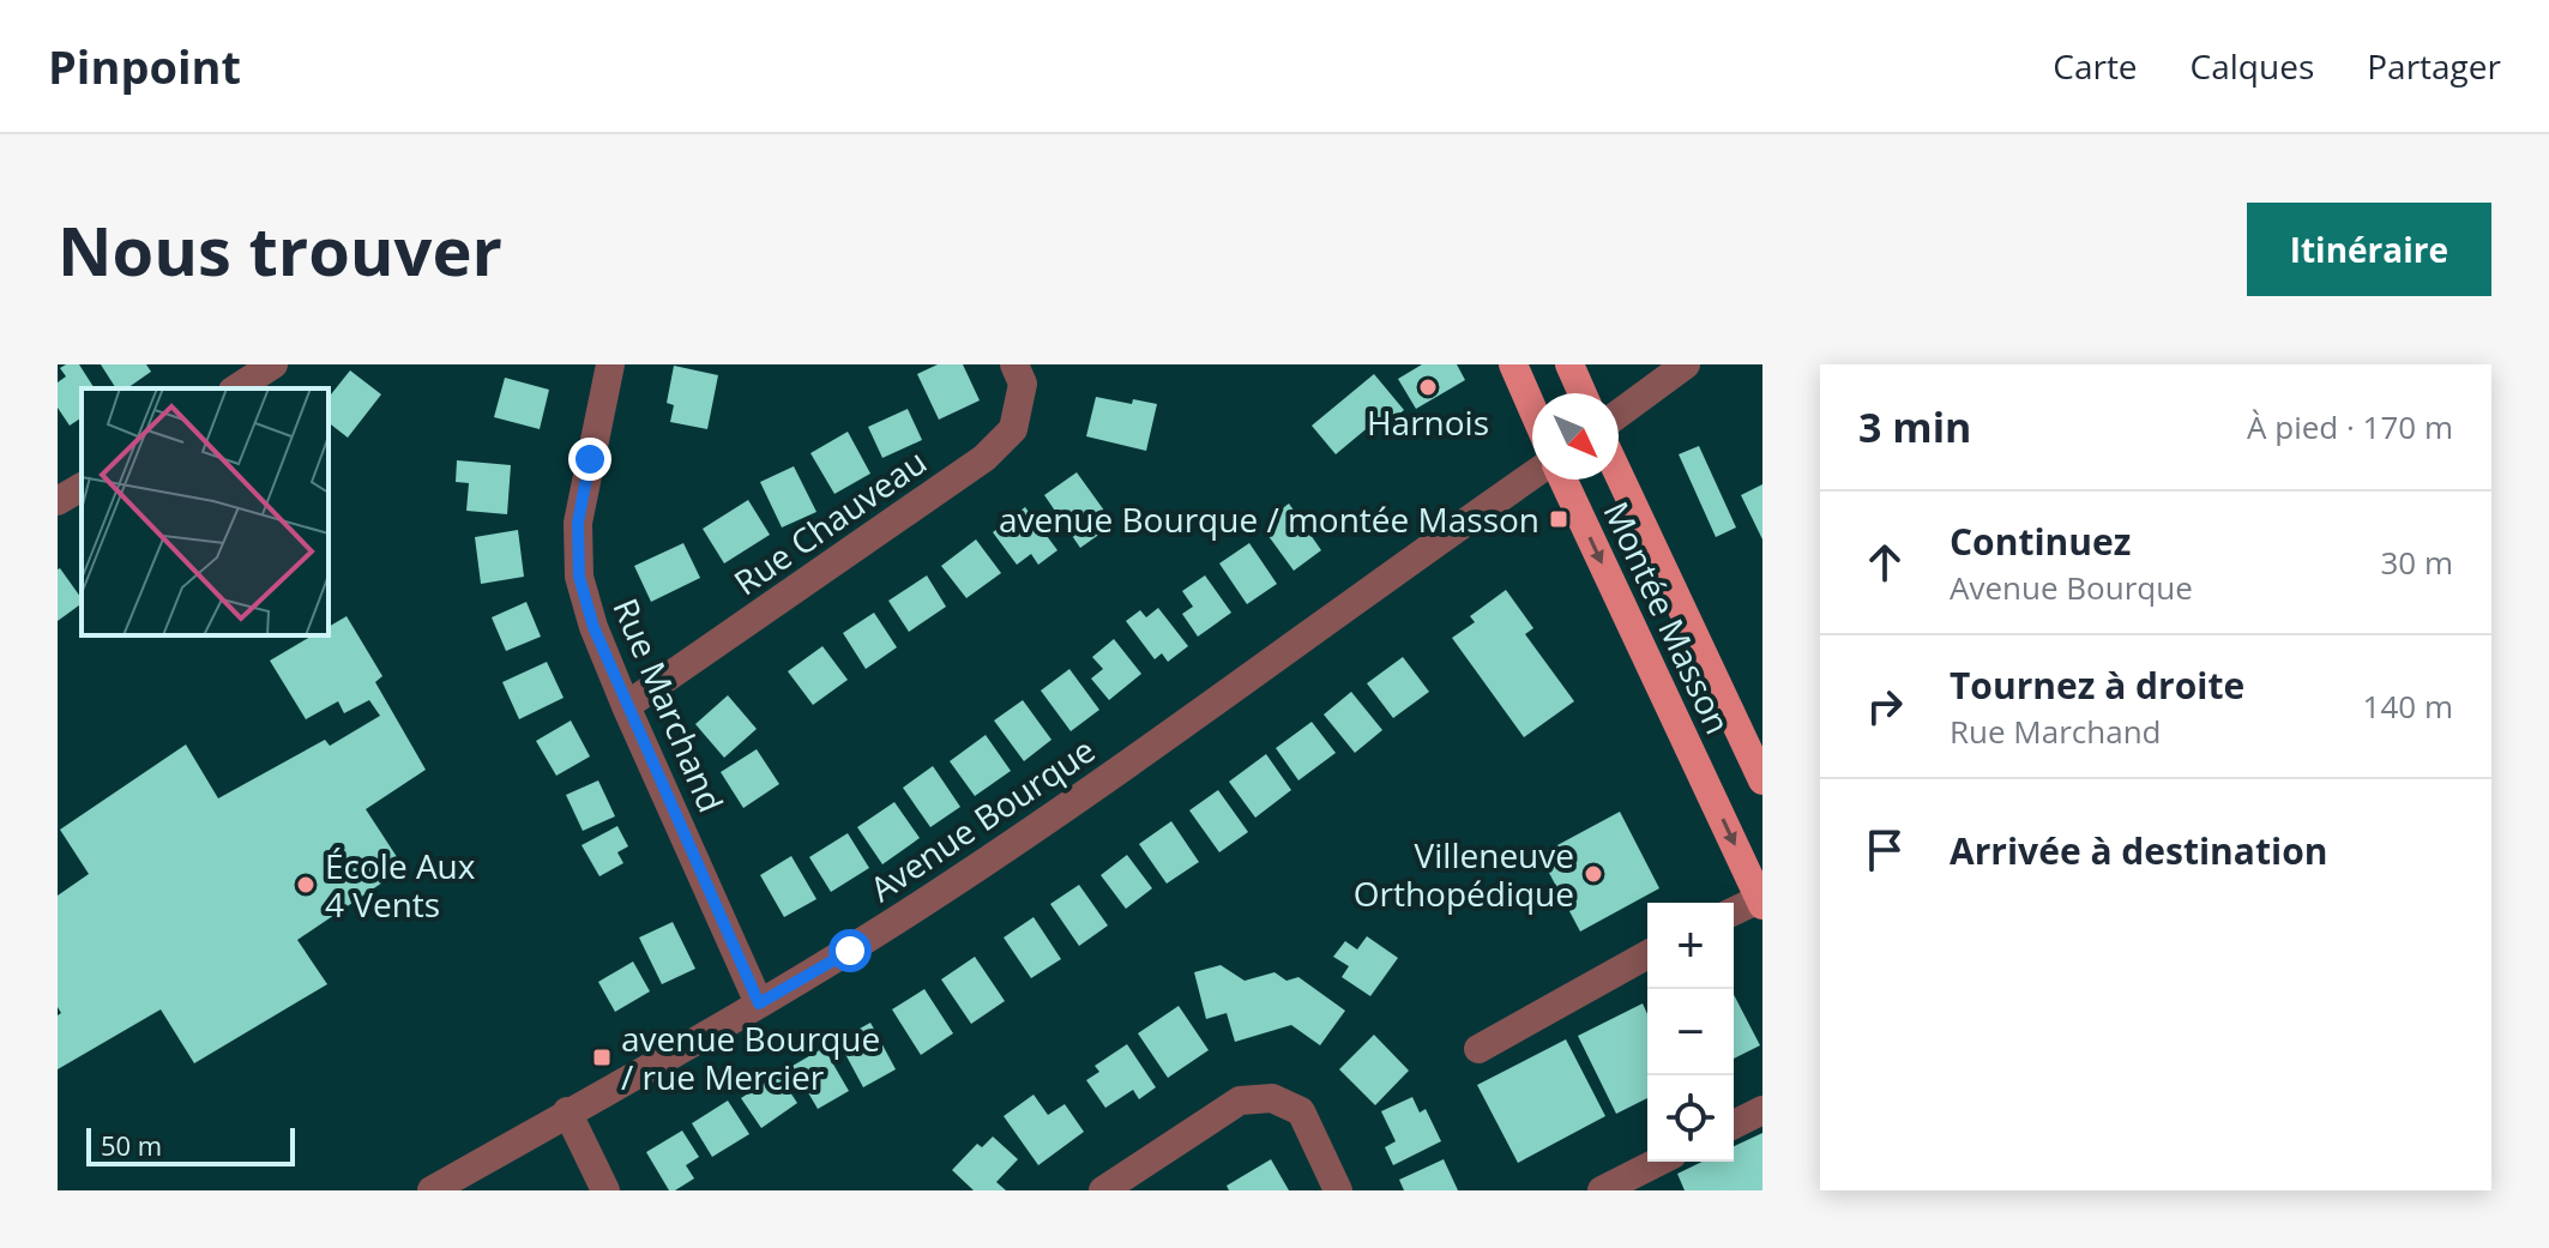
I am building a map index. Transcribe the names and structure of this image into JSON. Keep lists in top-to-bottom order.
{
  "streets": {
    "main road": ["Montée Masson"],
    "street": ["Rue Chauveau", "Rue Marchand", "Avenue Bourque"]
  },
  "crossings": [
    ["Rue Chauveau", "Rue Marchand"],
    ["Rue Marchand", "Avenue Bourque"]
  ],
  "places": {
    "other": ["Harnois", "Villeneuve Orthopédique", "École Aux 4 Vents"],
    "transit": ["avenue Bourque / montée Masson", "avenue Bourque / rue Mercier"]
  },
  "scale_bar": "50 m",
  "north": "bottom right",
  "page": {
    "header": "Pinpoint",
    "nav": ["Carte", "Calques", "Partager"],
    "buttons": "Itinéraire",
    "title": "Nous trouver",
    "heading": ["3 min", "À pied · 170 m"],
    "list": [
      ["Continuez", "Avenue Bourque", "30 m"],
      ["Tournez à droite", "Rue Marchand", "140 m"],
      "Arrivée à destination"
    ],
    "map_buttons": ["+", "−"],
    "scale": "50 m"
  }
}
